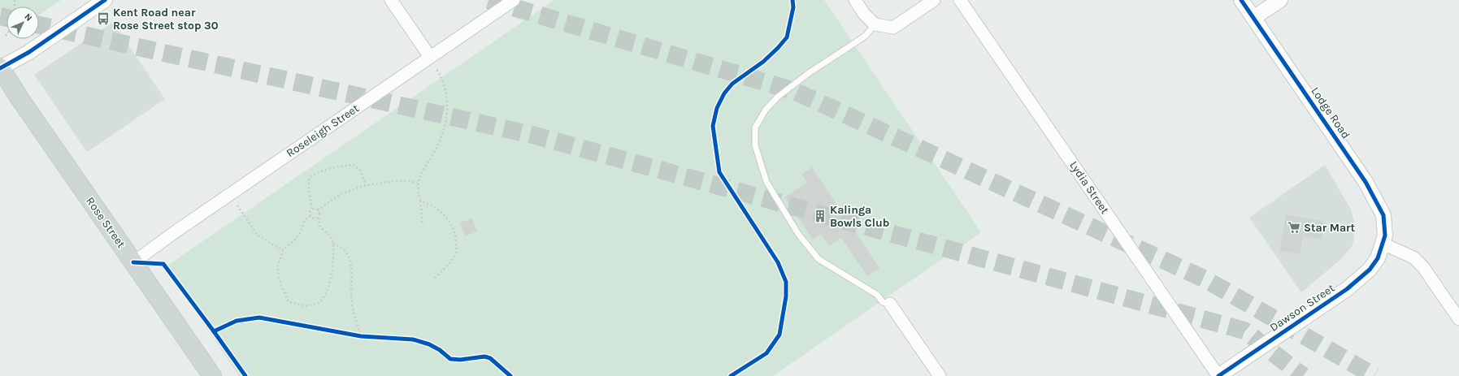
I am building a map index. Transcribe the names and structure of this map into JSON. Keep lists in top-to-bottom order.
{
  "streets": {
    "main road": ["Rose Street"],
    "street": [
      "Lodge Road",
      "Roseleigh Street",
      "Lydia Street",
      "Dawson Street"
    ]
  },
  "crossings": [
    ["Lodge Road", "Dawson Street"],
    ["Roseleigh Street", "Rose Street"],
    ["Lydia Street", "Dawson Street"]
  ],
  "places": {
    "bus stop": ["Kent Road near Rose Street stop 30"],
    "building": ["Kalinga Bowls Club"],
    "supermarket": ["Star Mart"]
  },
  "north": "top right"
}
